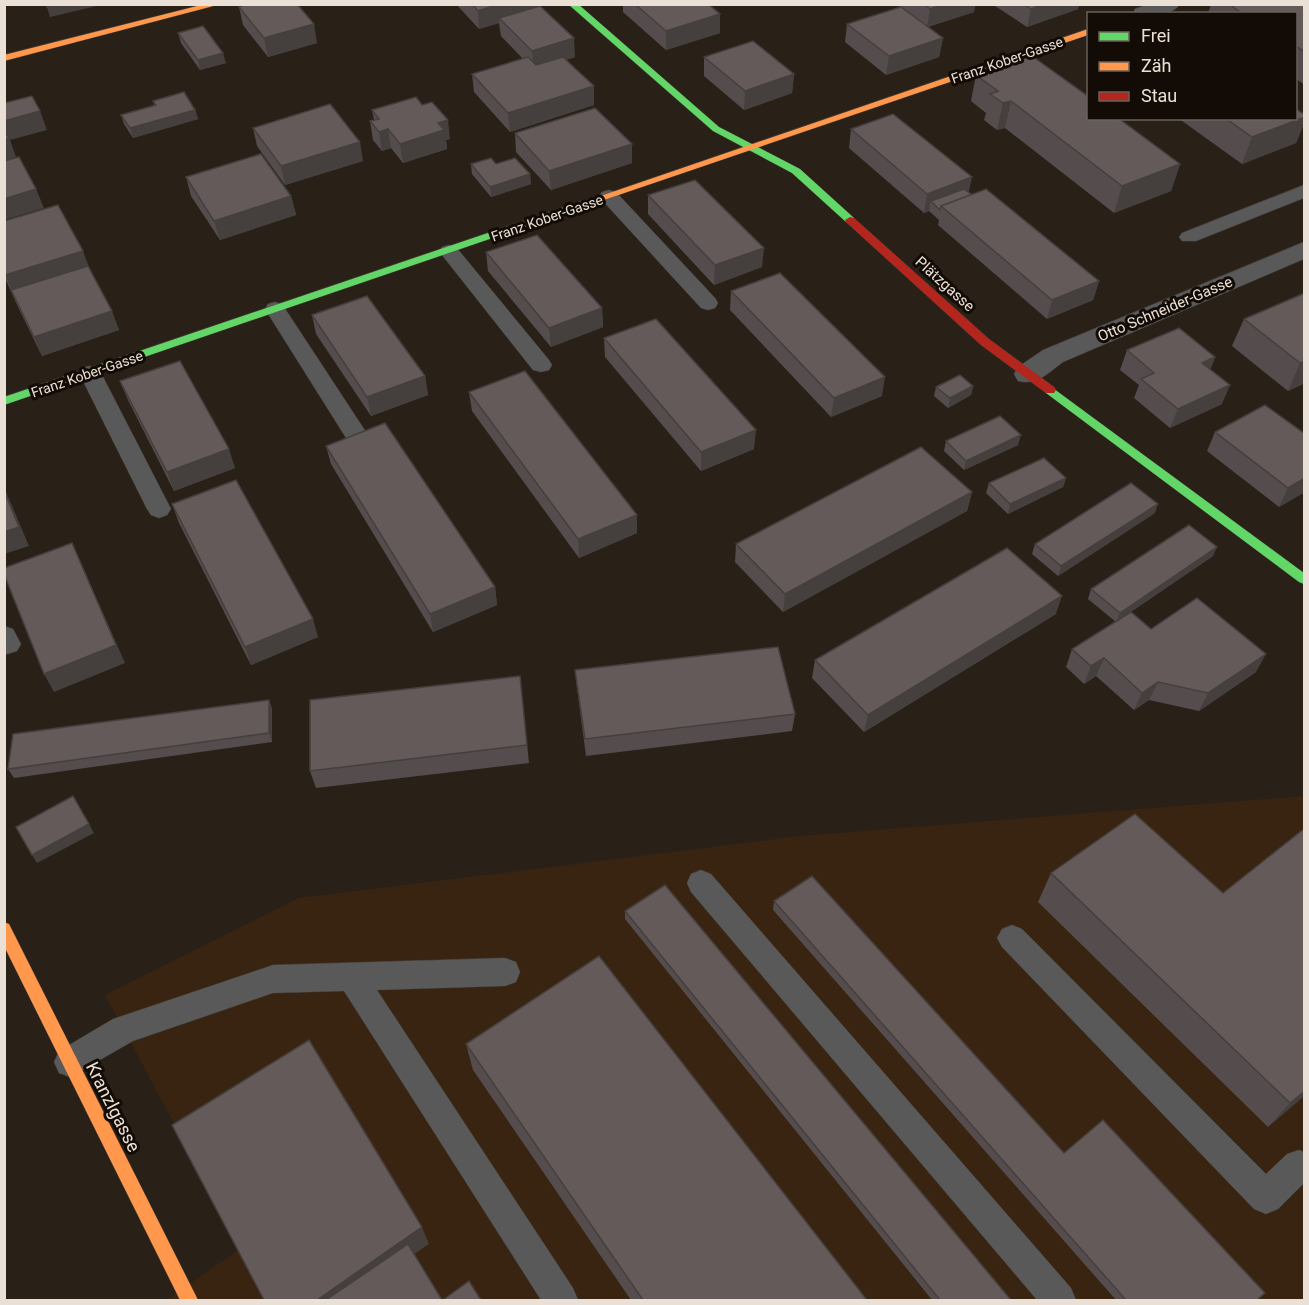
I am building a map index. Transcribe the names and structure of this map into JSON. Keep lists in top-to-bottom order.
{
  "streets": {
    "street": [
      "Franz Kober-Gasse",
      "Plätzgasse",
      "Otto Schneider-Gasse",
      "Kranzlgasse"
    ]
  },
  "crossings": [
    ["Franz Kober-Gasse", "Plätzgasse"],
    ["Plätzgasse", "Otto Schneider-Gasse"]
  ],
  "legend": ["Frei", "Zäh", "Stau"]
}
